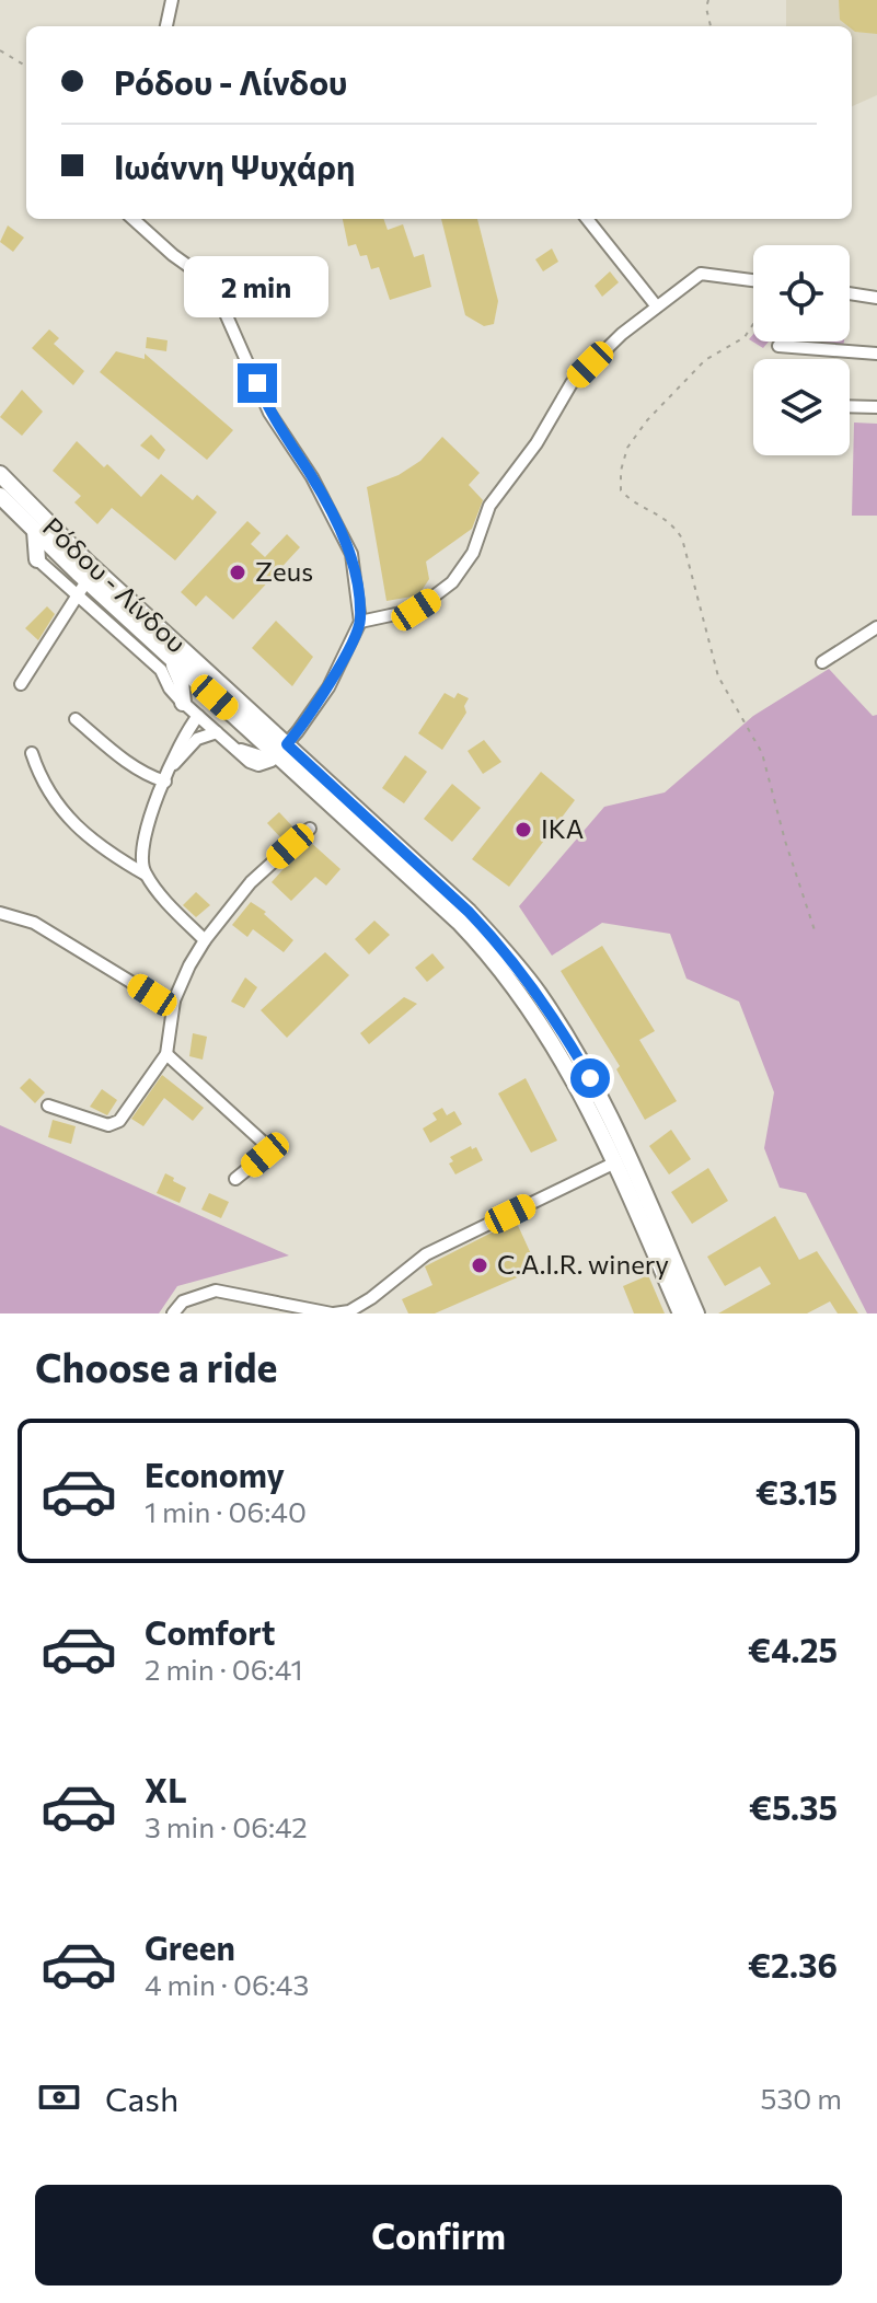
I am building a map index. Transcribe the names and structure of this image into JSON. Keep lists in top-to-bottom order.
{
  "streets": {
    "main road": ["Ρόδου - Λίνδου"]
  },
  "places": ["Zeus", "IKA", "C.A.I.R. winery"],
  "page": {
    "banner": ["Ρόδου - Λίνδου", "Ιωάννη Ψυχάρη"],
    "bubble": "2 min",
    "heading": "Choose a ride",
    "list": [
      {
        "name": "Economy",
        "note": "1 min · 06:40",
        "value": "€3.15"
      },
      {
        "name": "Comfort",
        "note": "2 min · 06:41",
        "value": "€4.25"
      },
      {
        "name": "XL",
        "note": "3 min · 06:42",
        "value": "€5.35"
      },
      {
        "name": "Green",
        "note": "4 min · 06:43",
        "value": "€2.36"
      }
    ],
    "pay": ["Cash", "530 m"],
    "buttons": "Confirm"
  }
}
